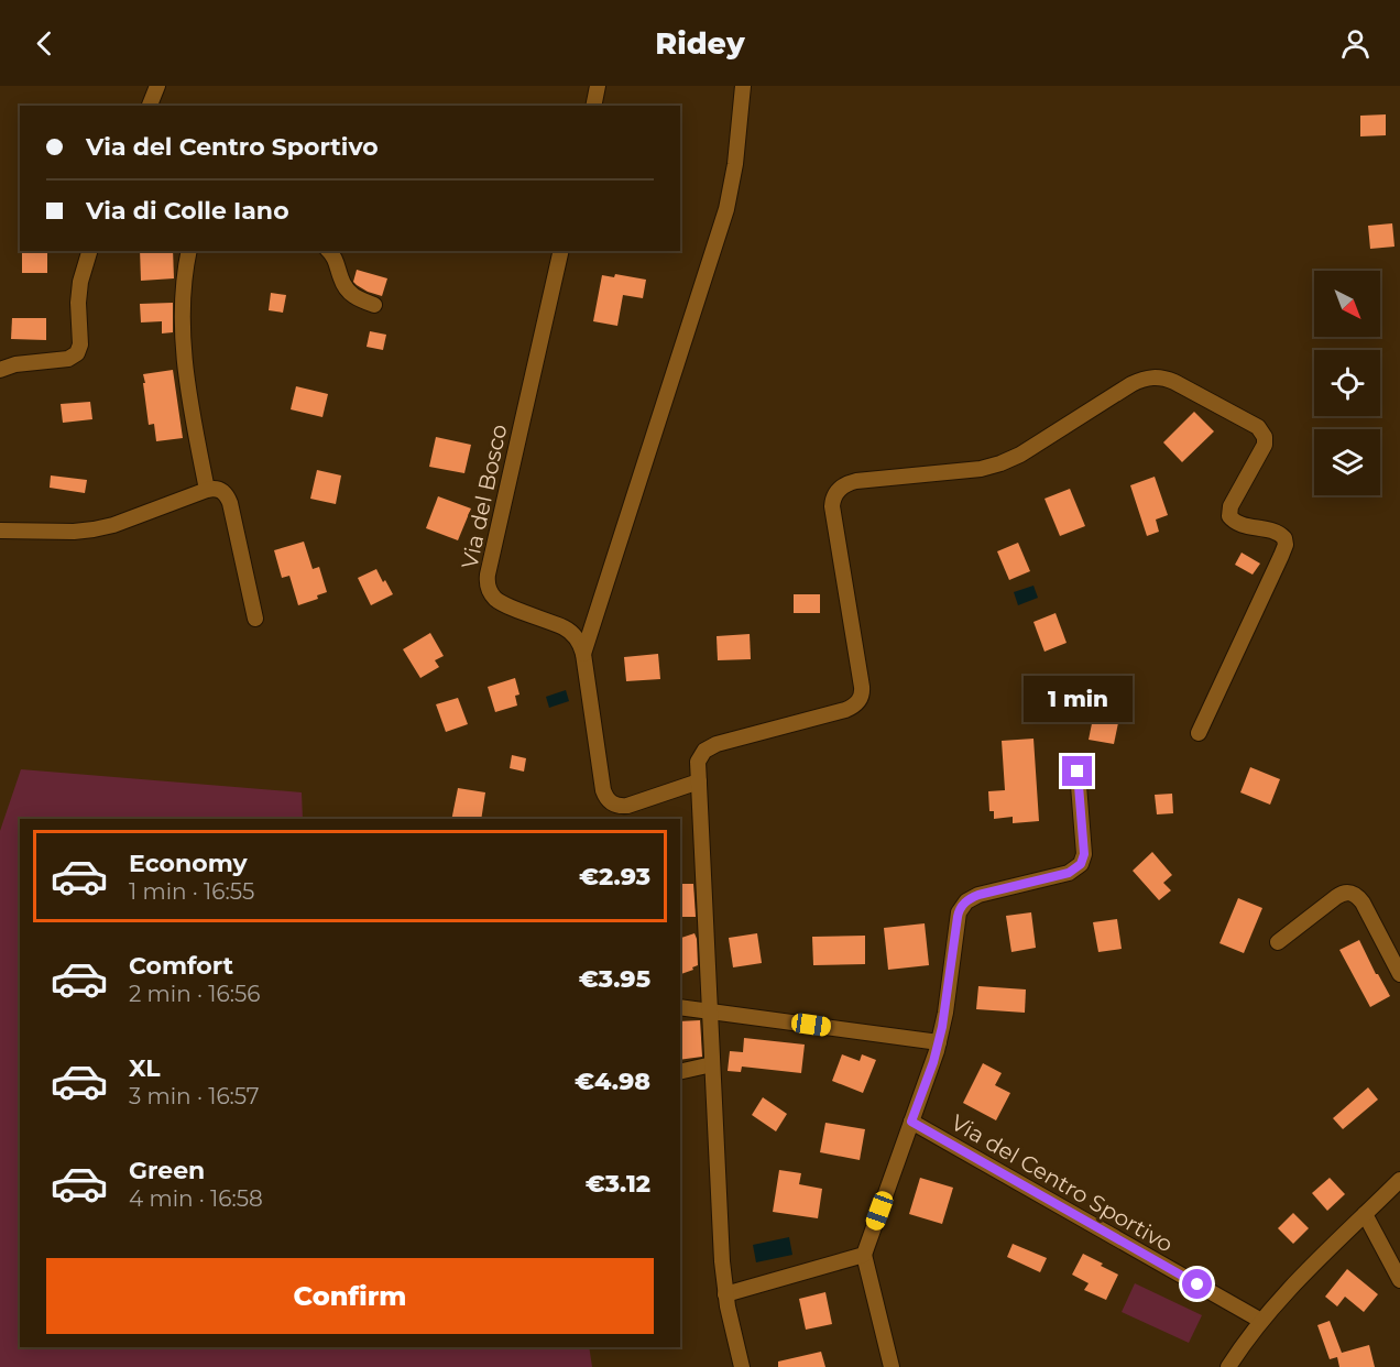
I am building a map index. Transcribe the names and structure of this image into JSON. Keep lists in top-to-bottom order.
{
  "streets": {
    "street": ["Via del Bosco", "Via del Centro Sportivo"]
  },
  "north": "bottom right",
  "page": {
    "header": "Ridey",
    "banner": ["Via del Centro Sportivo", "Via di Colle Iano"],
    "bubble": "1 min",
    "list": [
      {
        "name": "Economy",
        "note": "1 min · 16:55",
        "value": "€2.93"
      },
      {
        "name": "Comfort",
        "note": "2 min · 16:56",
        "value": "€3.95"
      },
      {
        "name": "XL",
        "note": "3 min · 16:57",
        "value": "€4.98"
      },
      {
        "name": "Green",
        "note": "4 min · 16:58",
        "value": "€3.12"
      }
    ],
    "buttons": "Confirm"
  }
}
